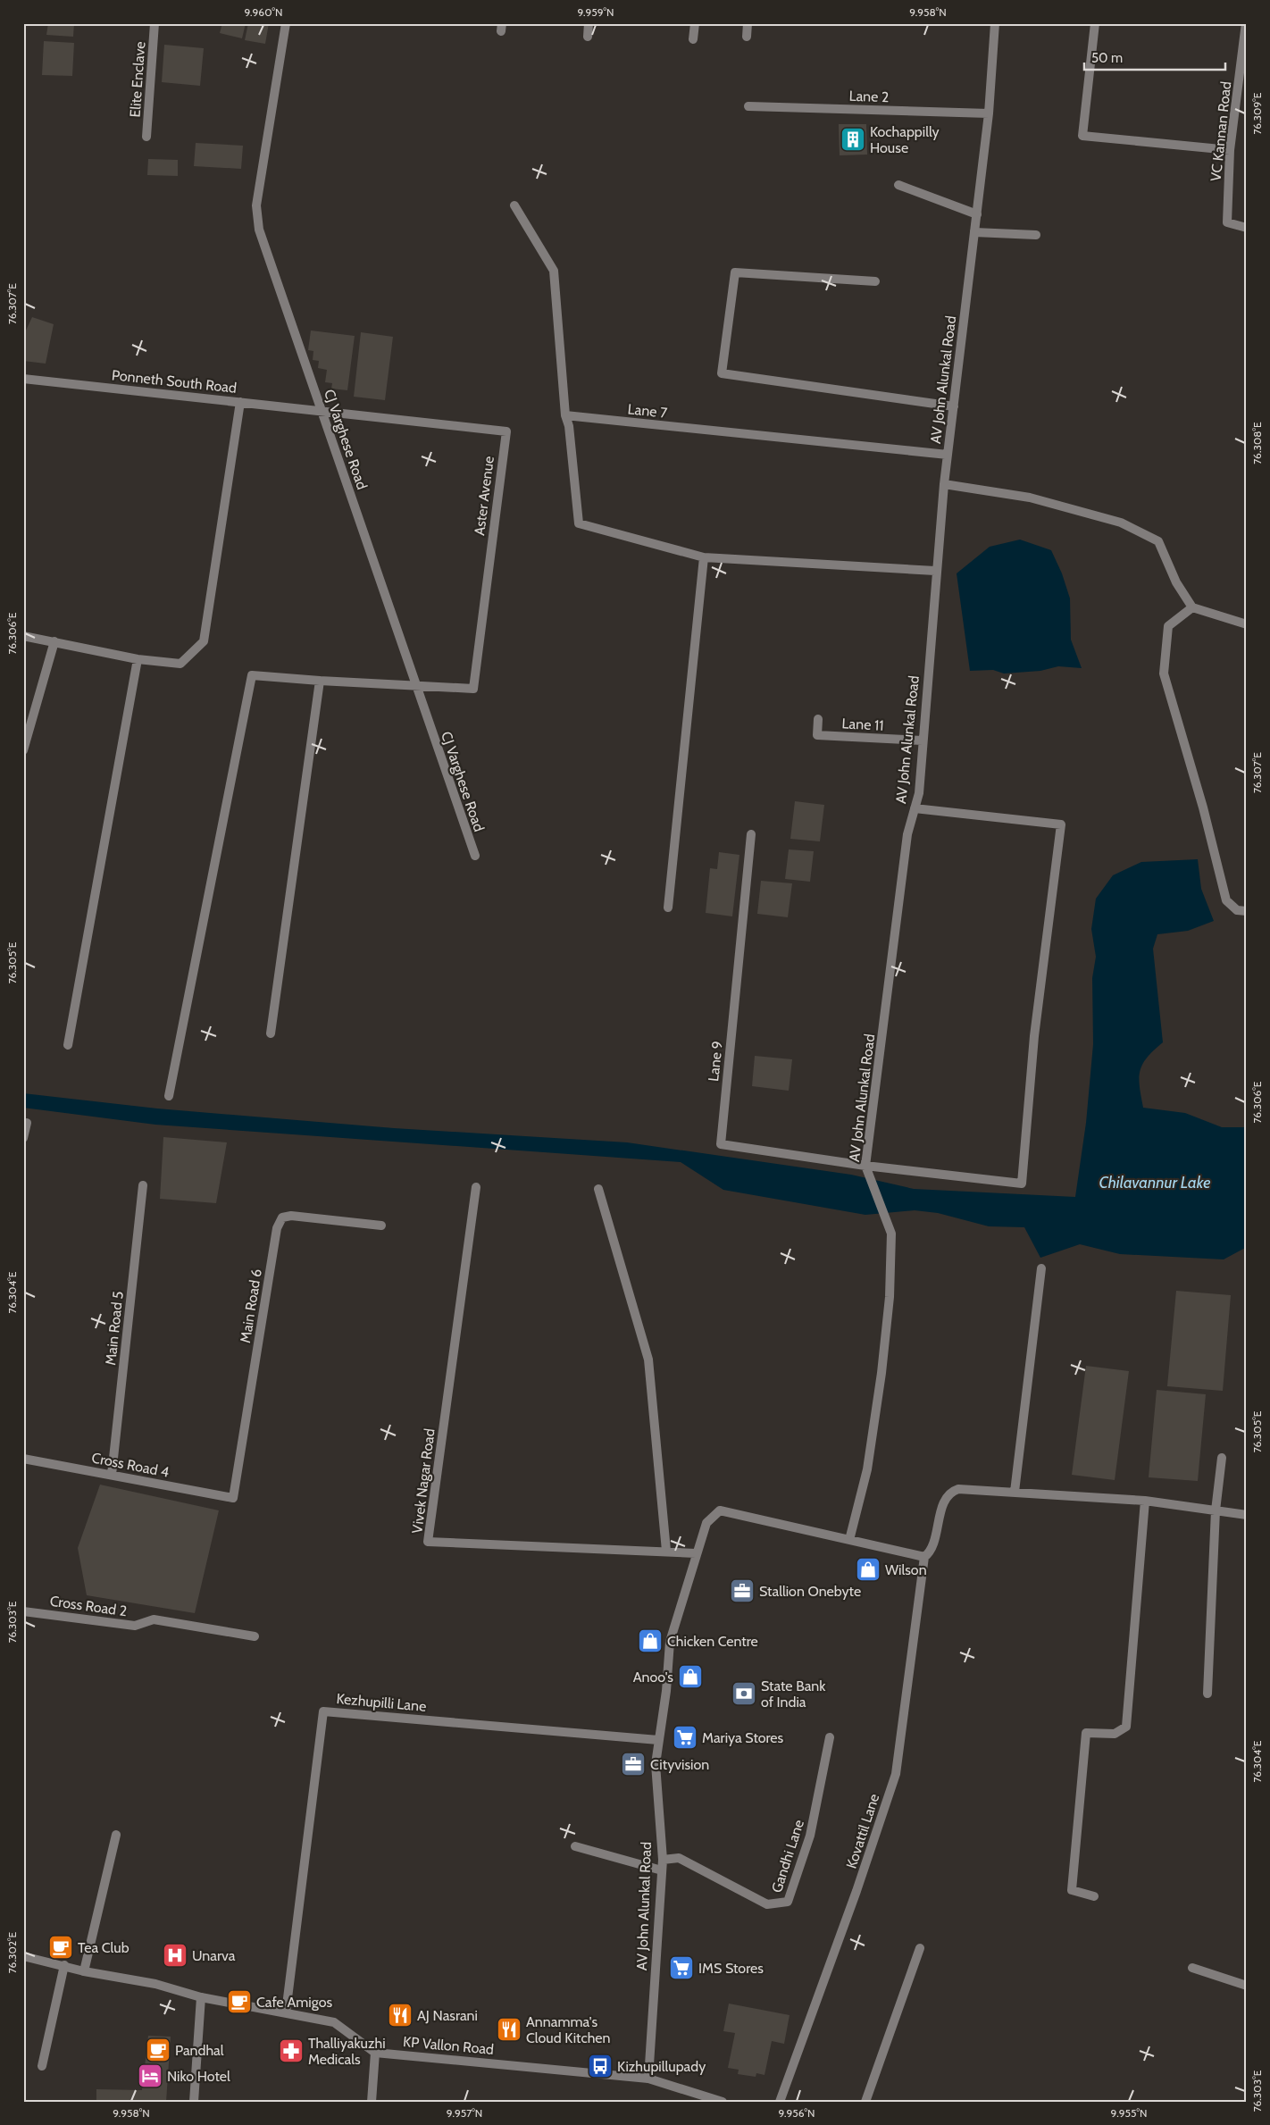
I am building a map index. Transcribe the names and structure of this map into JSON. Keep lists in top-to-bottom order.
{
  "streets": {
    "street": [
      "Elite Enclave",
      "Lane 2",
      "VC Kannan Road",
      "AV John Alunkal Road",
      "Ponneth South Road",
      "Lane 7",
      "CJ Varghese Road",
      "Aster Avenue",
      "Lane 11",
      "Lane 9",
      "Main Road 6",
      "Main Road 5",
      "Cross Road 4",
      "Vivek Nagar Road",
      "Cross Road 2",
      "Kezhupilli Lane",
      "Kovattil Lane",
      "Gandhi Lane",
      "KP Vallon Road"
    ]
  },
  "crossings": [
    ["Lane 2", "AV John Alunkal Road"],
    ["AV John Alunkal Road", "Lane 7"],
    ["AV John Alunkal Road", "Lane 11"],
    ["AV John Alunkal Road", "Lane 9"],
    ["AV John Alunkal Road", "Vivek Nagar Road"],
    ["AV John Alunkal Road", "Kezhupilli Lane"],
    ["AV John Alunkal Road", "Gandhi Lane"],
    ["AV John Alunkal Road", "KP Vallon Road"],
    ["Ponneth South Road", "CJ Varghese Road"],
    ["Ponneth South Road", "Aster Avenue"],
    ["CJ Varghese Road", "Aster Avenue"],
    ["Main Road 6", "Cross Road 4"],
    ["Main Road 5", "Cross Road 4"]
  ],
  "water": ["Chilavannur Lake"],
  "places": {
    "building": ["Kochappilly House"],
    "shop": ["Wilson", "Chicken Centre", "Anoo's"],
    "office": ["Stallion Onebyte", "Cityvision"],
    "bank": ["State Bank of India"],
    "supermarket": ["Mariya Stores", "IMS Stores"],
    "cafe": ["Tea Club", "Cafe Amigos", "Pandhal"],
    "hospital": ["Unarva"],
    "restaurant": ["AJ Nasrani", "Annamma's Cloud Kitchen"],
    "pharmacy": ["Thalliyakuzhi Medicals"],
    "bus stop": ["Kizhupillupady"],
    "hotel": ["Niko Hotel"]
  },
  "scale_bar": "50 m",
  "coordinates": [
    "9.960°N",
    "9.959°N",
    "9.958°N",
    "76.309°E",
    "76.307°E",
    "76.308°E",
    "76.306°E",
    "76.305°E",
    "76.304°E",
    "76.303°E",
    "76.302°E",
    "9.957°N",
    "9.956°N",
    "9.955°N"
  ]
}
